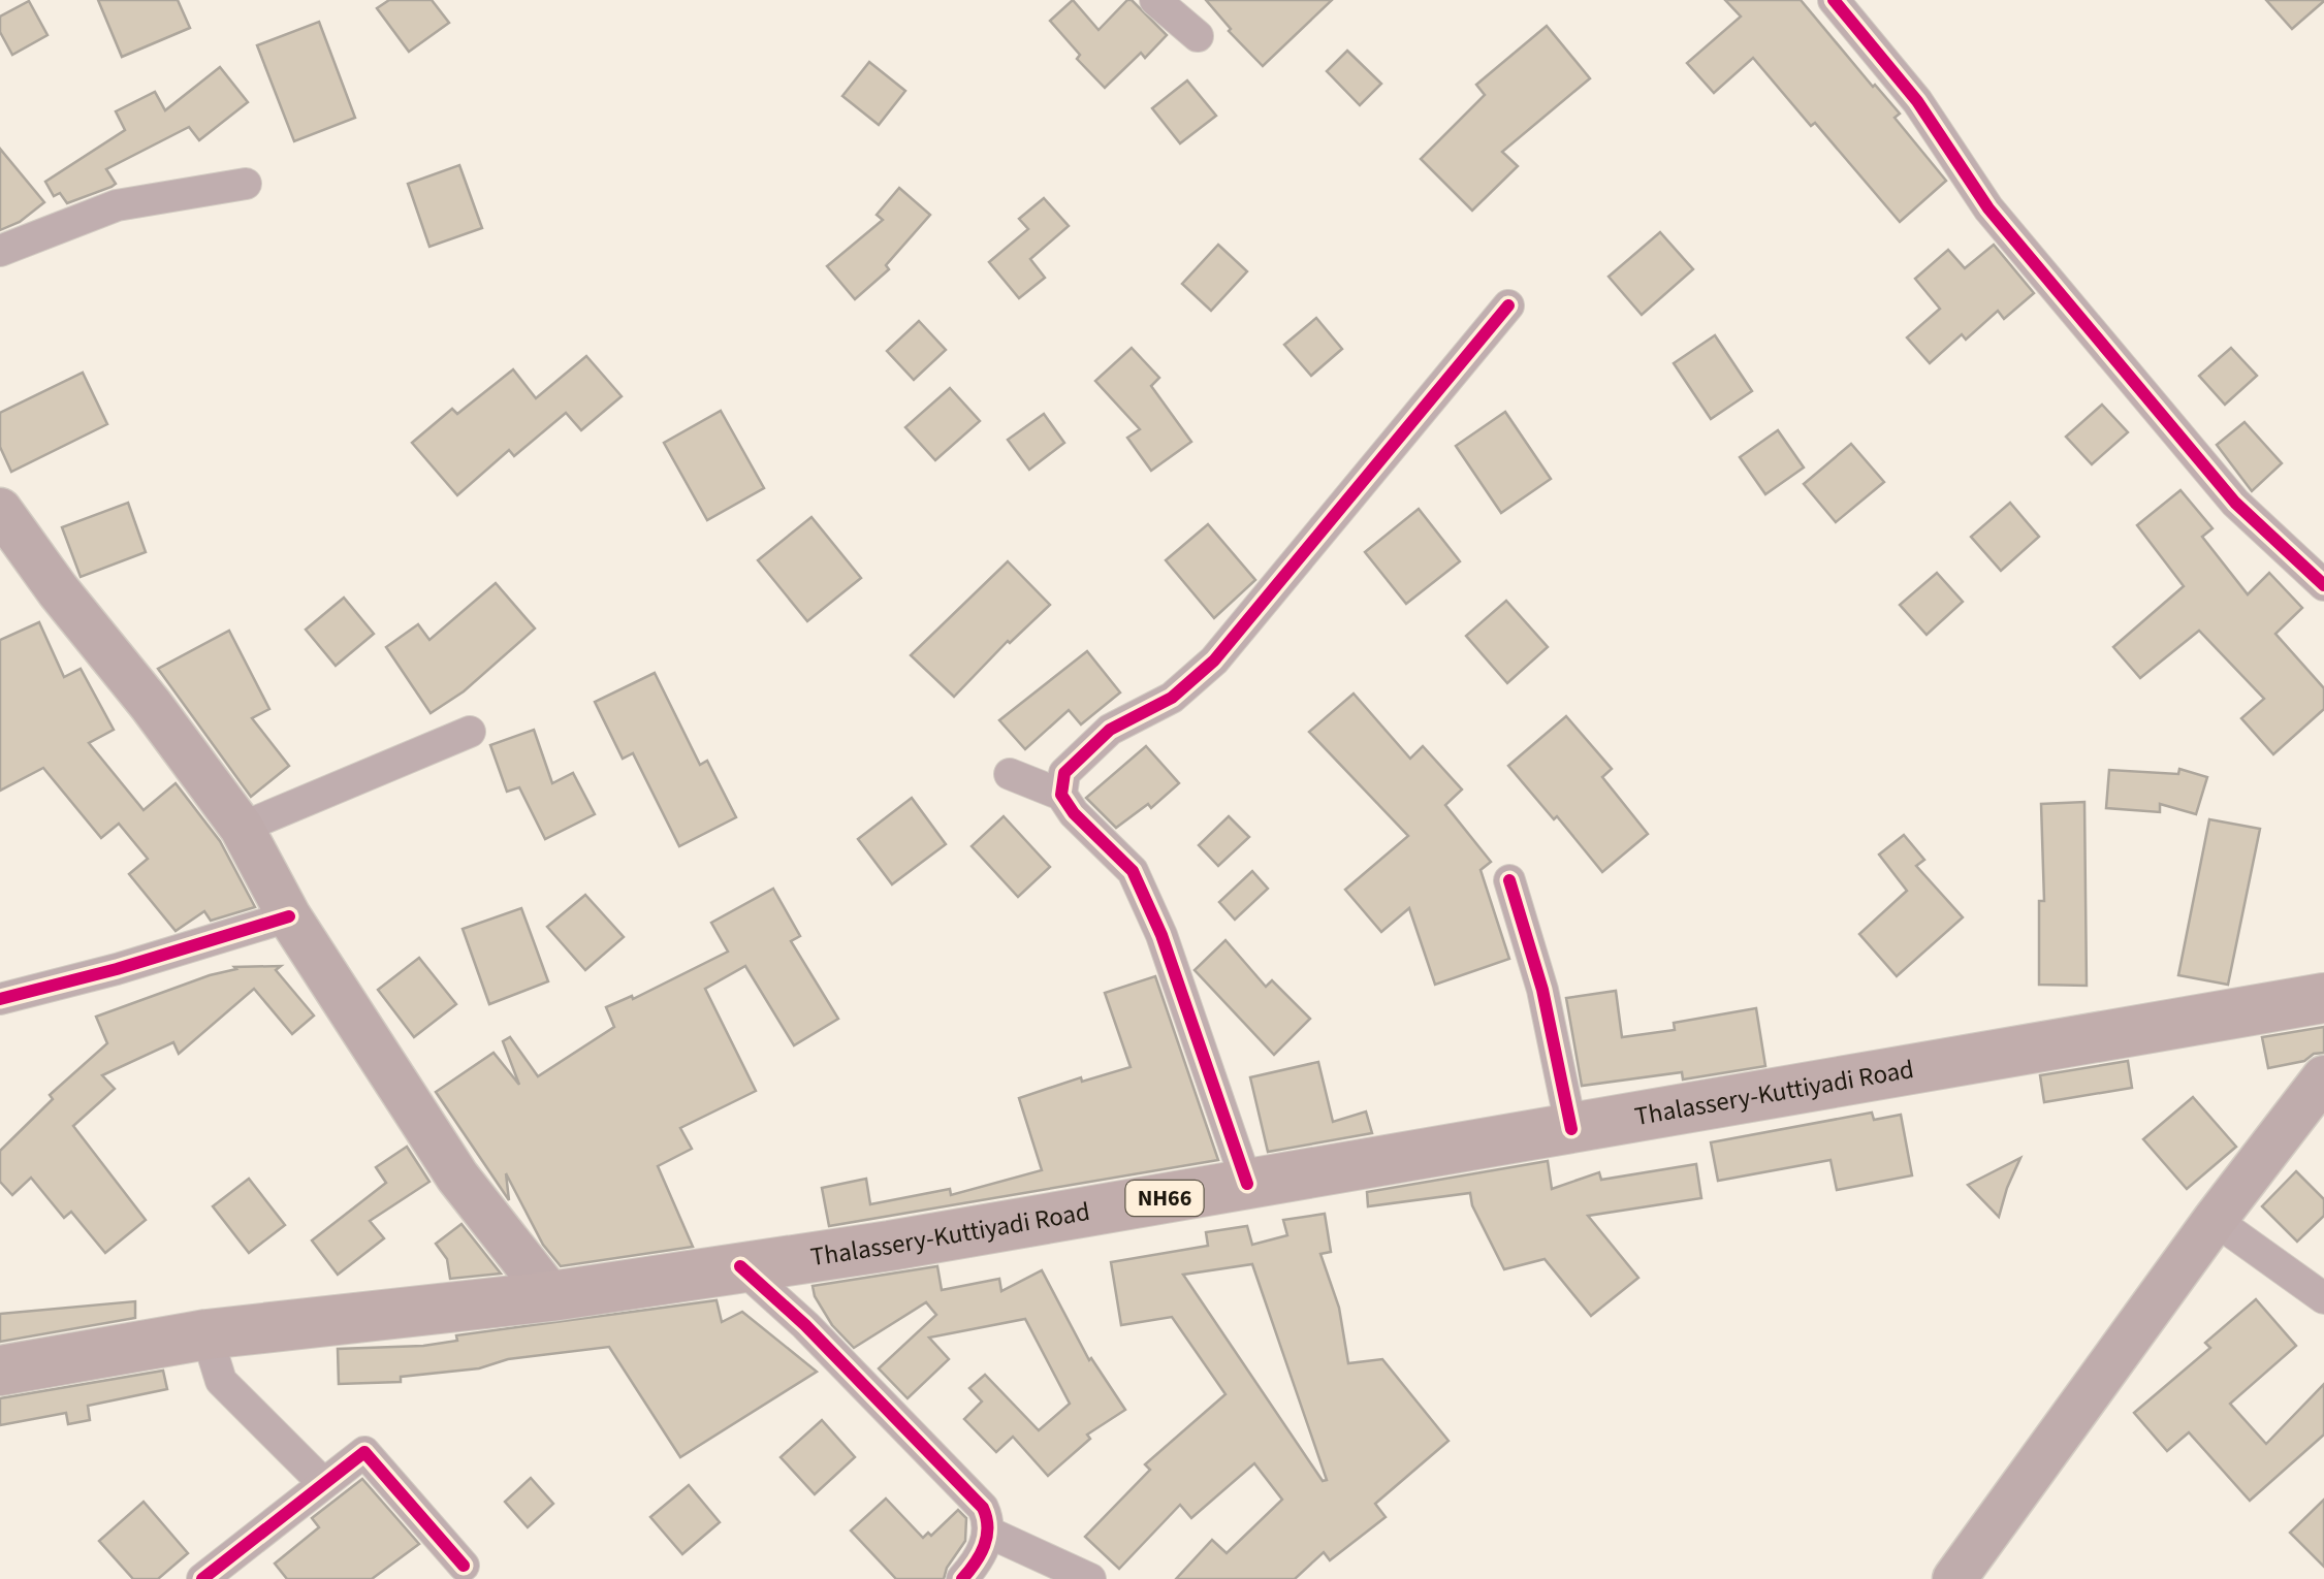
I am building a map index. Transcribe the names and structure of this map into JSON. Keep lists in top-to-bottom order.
{
  "streets": {
    "main road": ["Thalassery-Kuttiyadi Road", "NH66"]
  }
}
